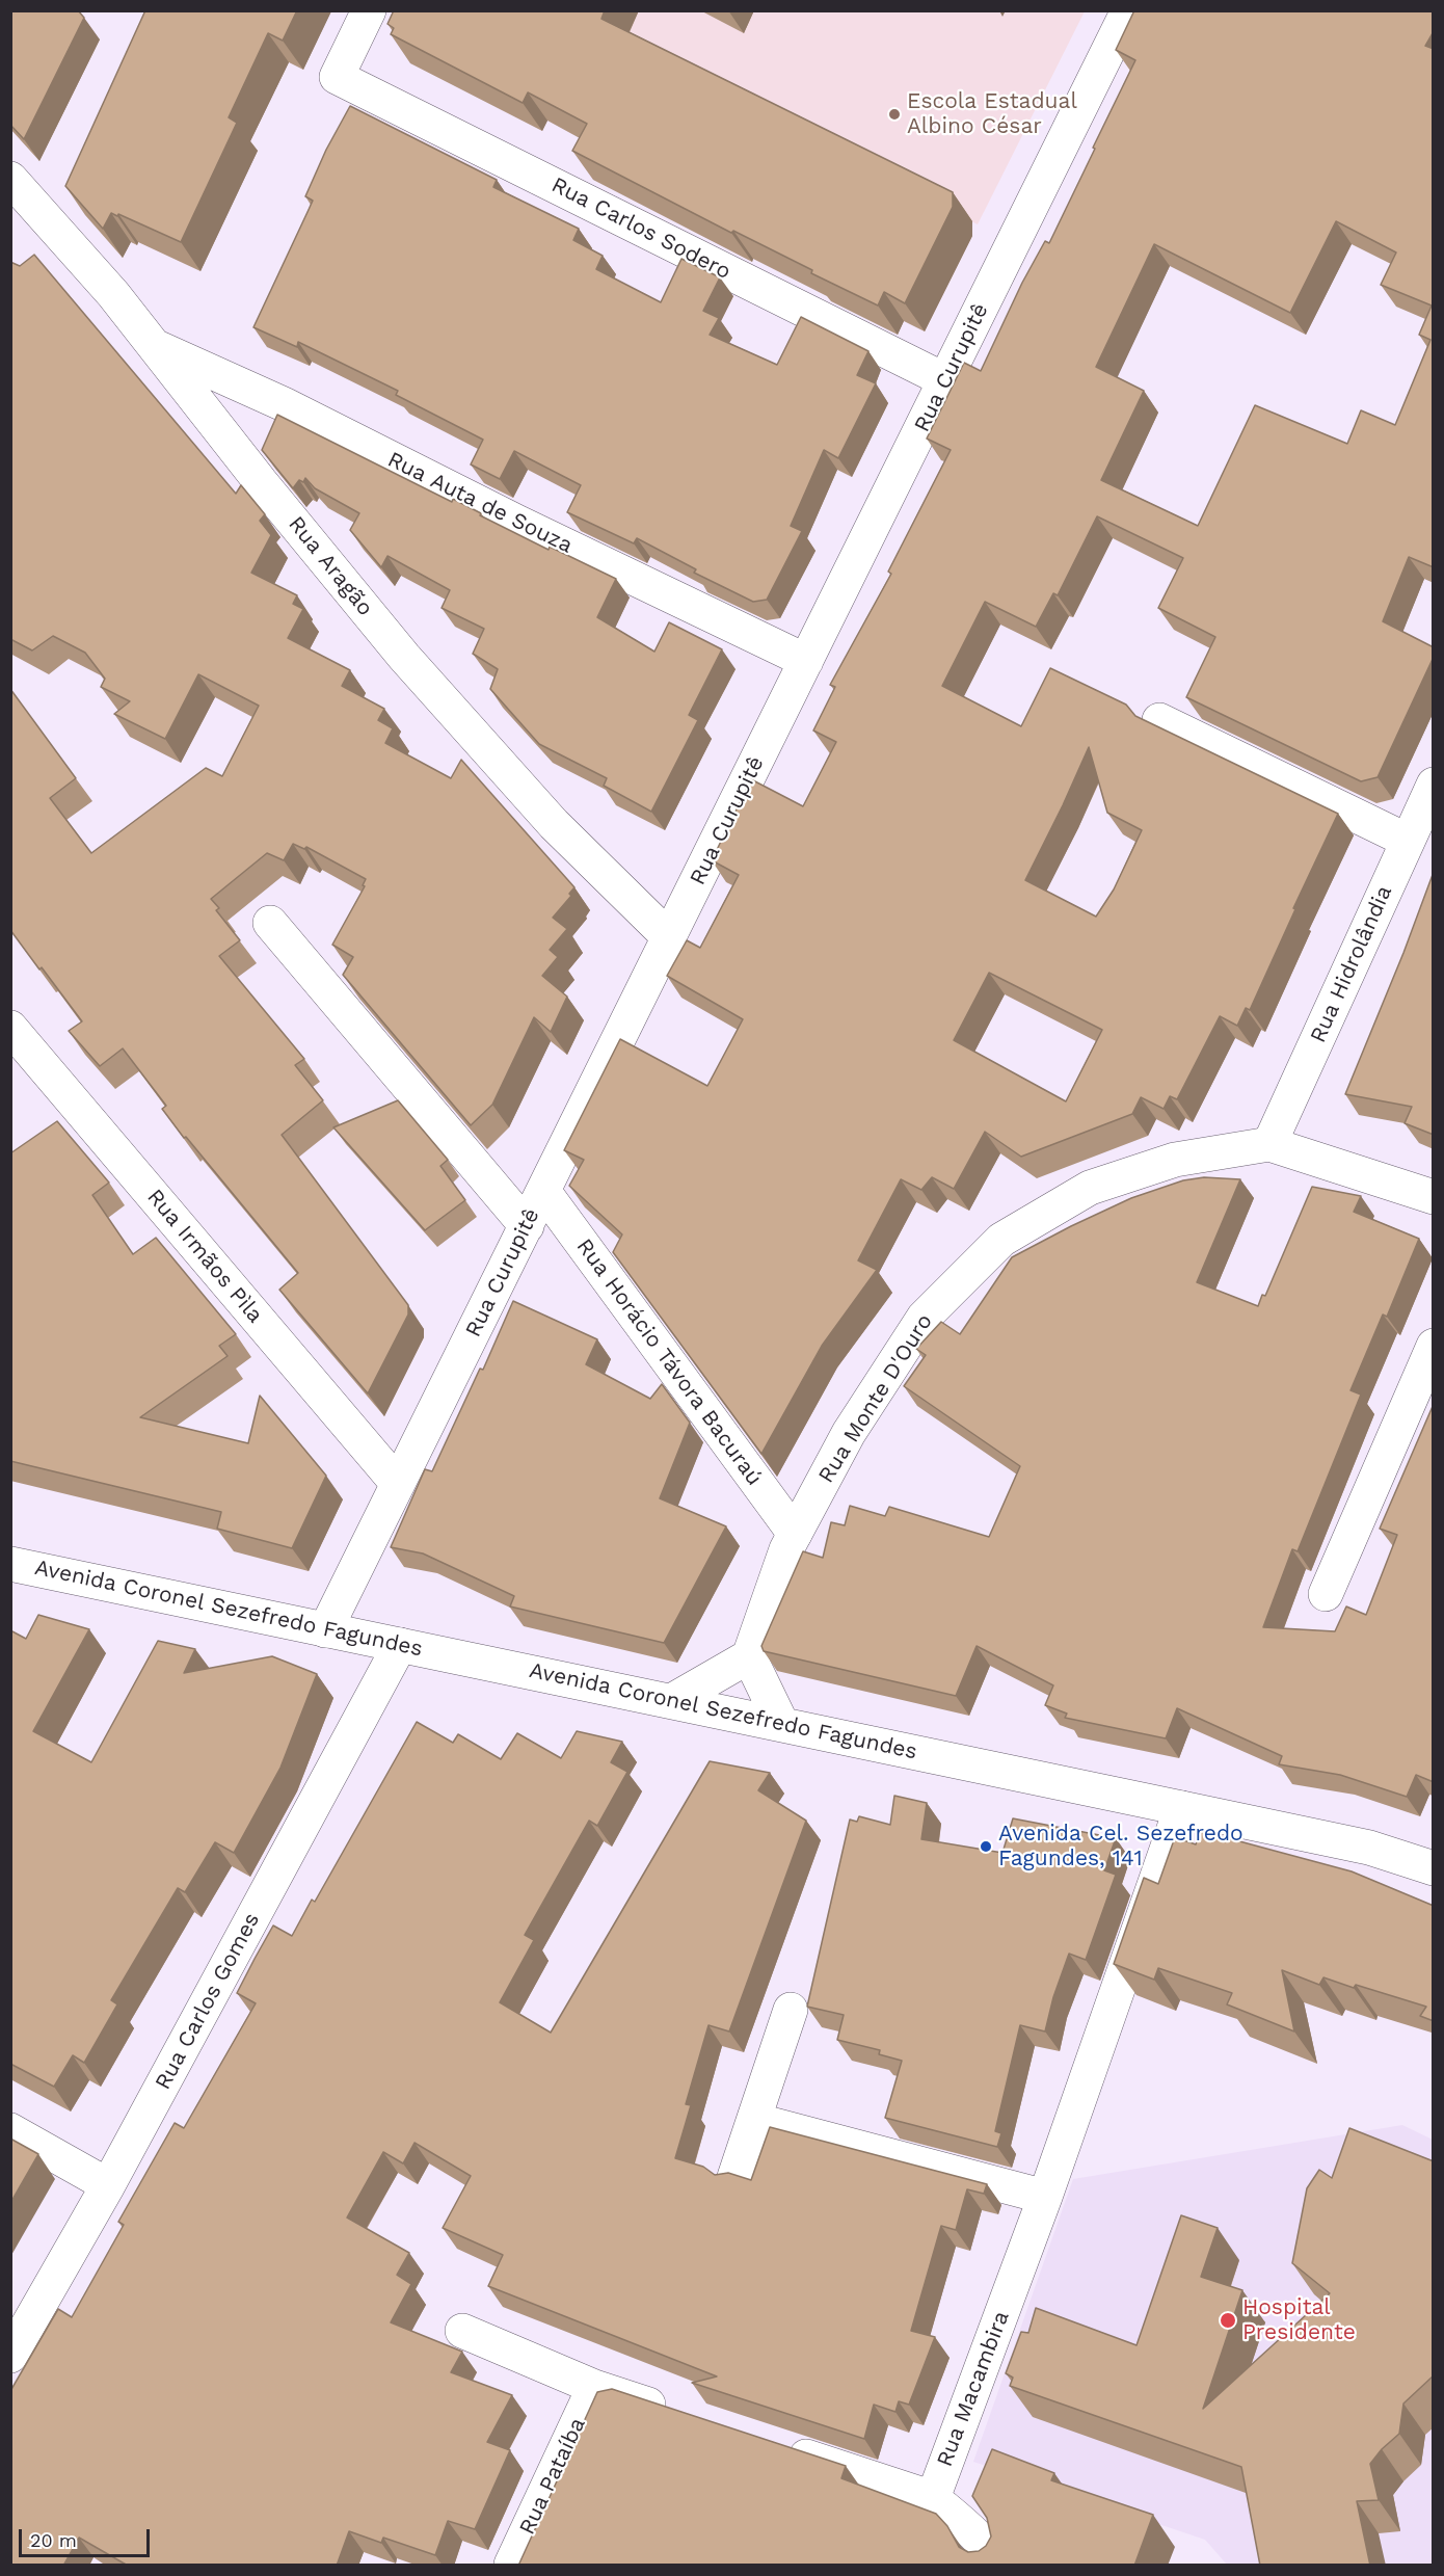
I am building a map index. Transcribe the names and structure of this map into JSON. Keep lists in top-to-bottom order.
{
  "streets": {
    "street": [
      "Rua Carlos Sodero",
      "Rua Curupitê",
      "Rua Auta de Souza",
      "Rua Aragão",
      "Rua Hidrolândia",
      "Rua Irmãos Pìla",
      "Rua Horácio Távora Bacuraú",
      "Rua Monte D'Ouro",
      "Avenida Coronel Sezefredo Fagundes",
      "Rua Carlos Gomes",
      "Rua Macambira",
      "Rua Pataíba"
    ]
  },
  "crossings": [
    ["Rua Carlos Sodero", "Rua Curupitê"],
    ["Rua Curupitê", "Rua Auta de Souza"],
    ["Rua Curupitê", "Rua Aragão"],
    ["Rua Curupitê", "Rua Irmãos Pìla"],
    ["Rua Curupitê", "Rua Horácio Távora Bacuraú"],
    ["Rua Curupitê", "Avenida Coronel Sezefredo Fagundes"],
    ["Rua Auta de Souza", "Rua Aragão"],
    ["Rua Hidrolândia", "Rua Monte D'Ouro"],
    ["Rua Horácio Távora Bacuraú", "Rua Monte D'Ouro"],
    ["Avenida Coronel Sezefredo Fagundes", "Rua Carlos Gomes"],
    ["Avenida Coronel Sezefredo Fagundes", "Rua Macambira"]
  ],
  "places": ["Escola Estadual Albino César", "Avenida Cel. Sezefredo Fagundes, 141", "Hospital Presidente"],
  "scale_bar": "20 m"
}
